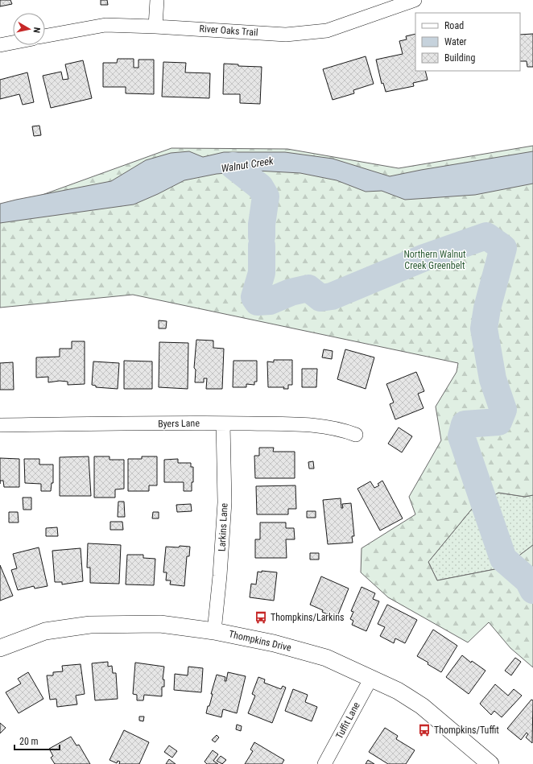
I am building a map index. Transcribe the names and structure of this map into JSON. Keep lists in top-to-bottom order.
{
  "streets": {
    "street": [
      "River Oaks Trail",
      "Byers Lane",
      "Larkins Lane",
      "Thompkins Drive",
      "Tuffit Lane"
    ]
  },
  "crossings": [
    ["Byers Lane", "Larkins Lane"],
    ["Larkins Lane", "Thompkins Drive"],
    ["Thompkins Drive", "Tuffit Lane"]
  ],
  "water": ["Walnut Creek"],
  "parks": ["Northern Walnut Creek Greenbelt"],
  "places": {
    "bus stop": ["Thompkins/Larkins", "Thompkins/Tuffit"]
  },
  "legend": ["Road", "Water", "Building"],
  "scale_bar": "20 m",
  "north": "right"
}
